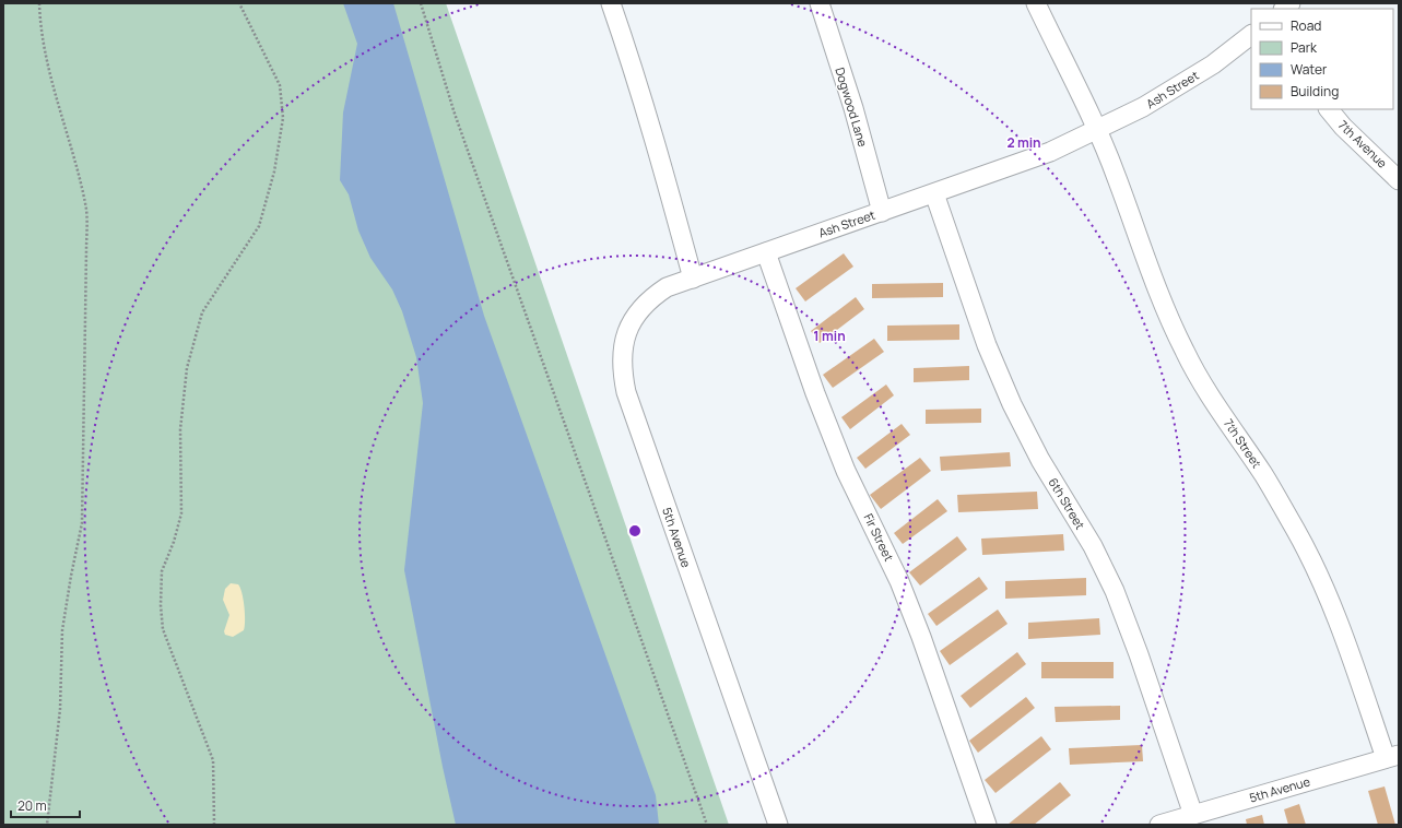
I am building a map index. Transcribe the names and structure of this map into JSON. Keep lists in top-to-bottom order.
{
  "streets": {
    "street": [
      "Ash Street",
      "Dogwood Lane",
      "7th Avenue",
      "7th Street",
      "6th Street",
      "5th Avenue",
      "Fir Street"
    ]
  },
  "crossings": [
    ["Ash Street", "Dogwood Lane"],
    ["Ash Street", "7th Street"],
    ["Ash Street", "6th Street"],
    ["Ash Street", "5th Avenue"],
    ["Ash Street", "Fir Street"],
    ["7th Street", "5th Avenue"],
    ["6th Street", "5th Avenue"]
  ],
  "legend": [
    "Road",
    "Park",
    "Water",
    "Building"
  ],
  "scale_bar": "20 m",
  "rings": ["2 min", "1 min"]
}
